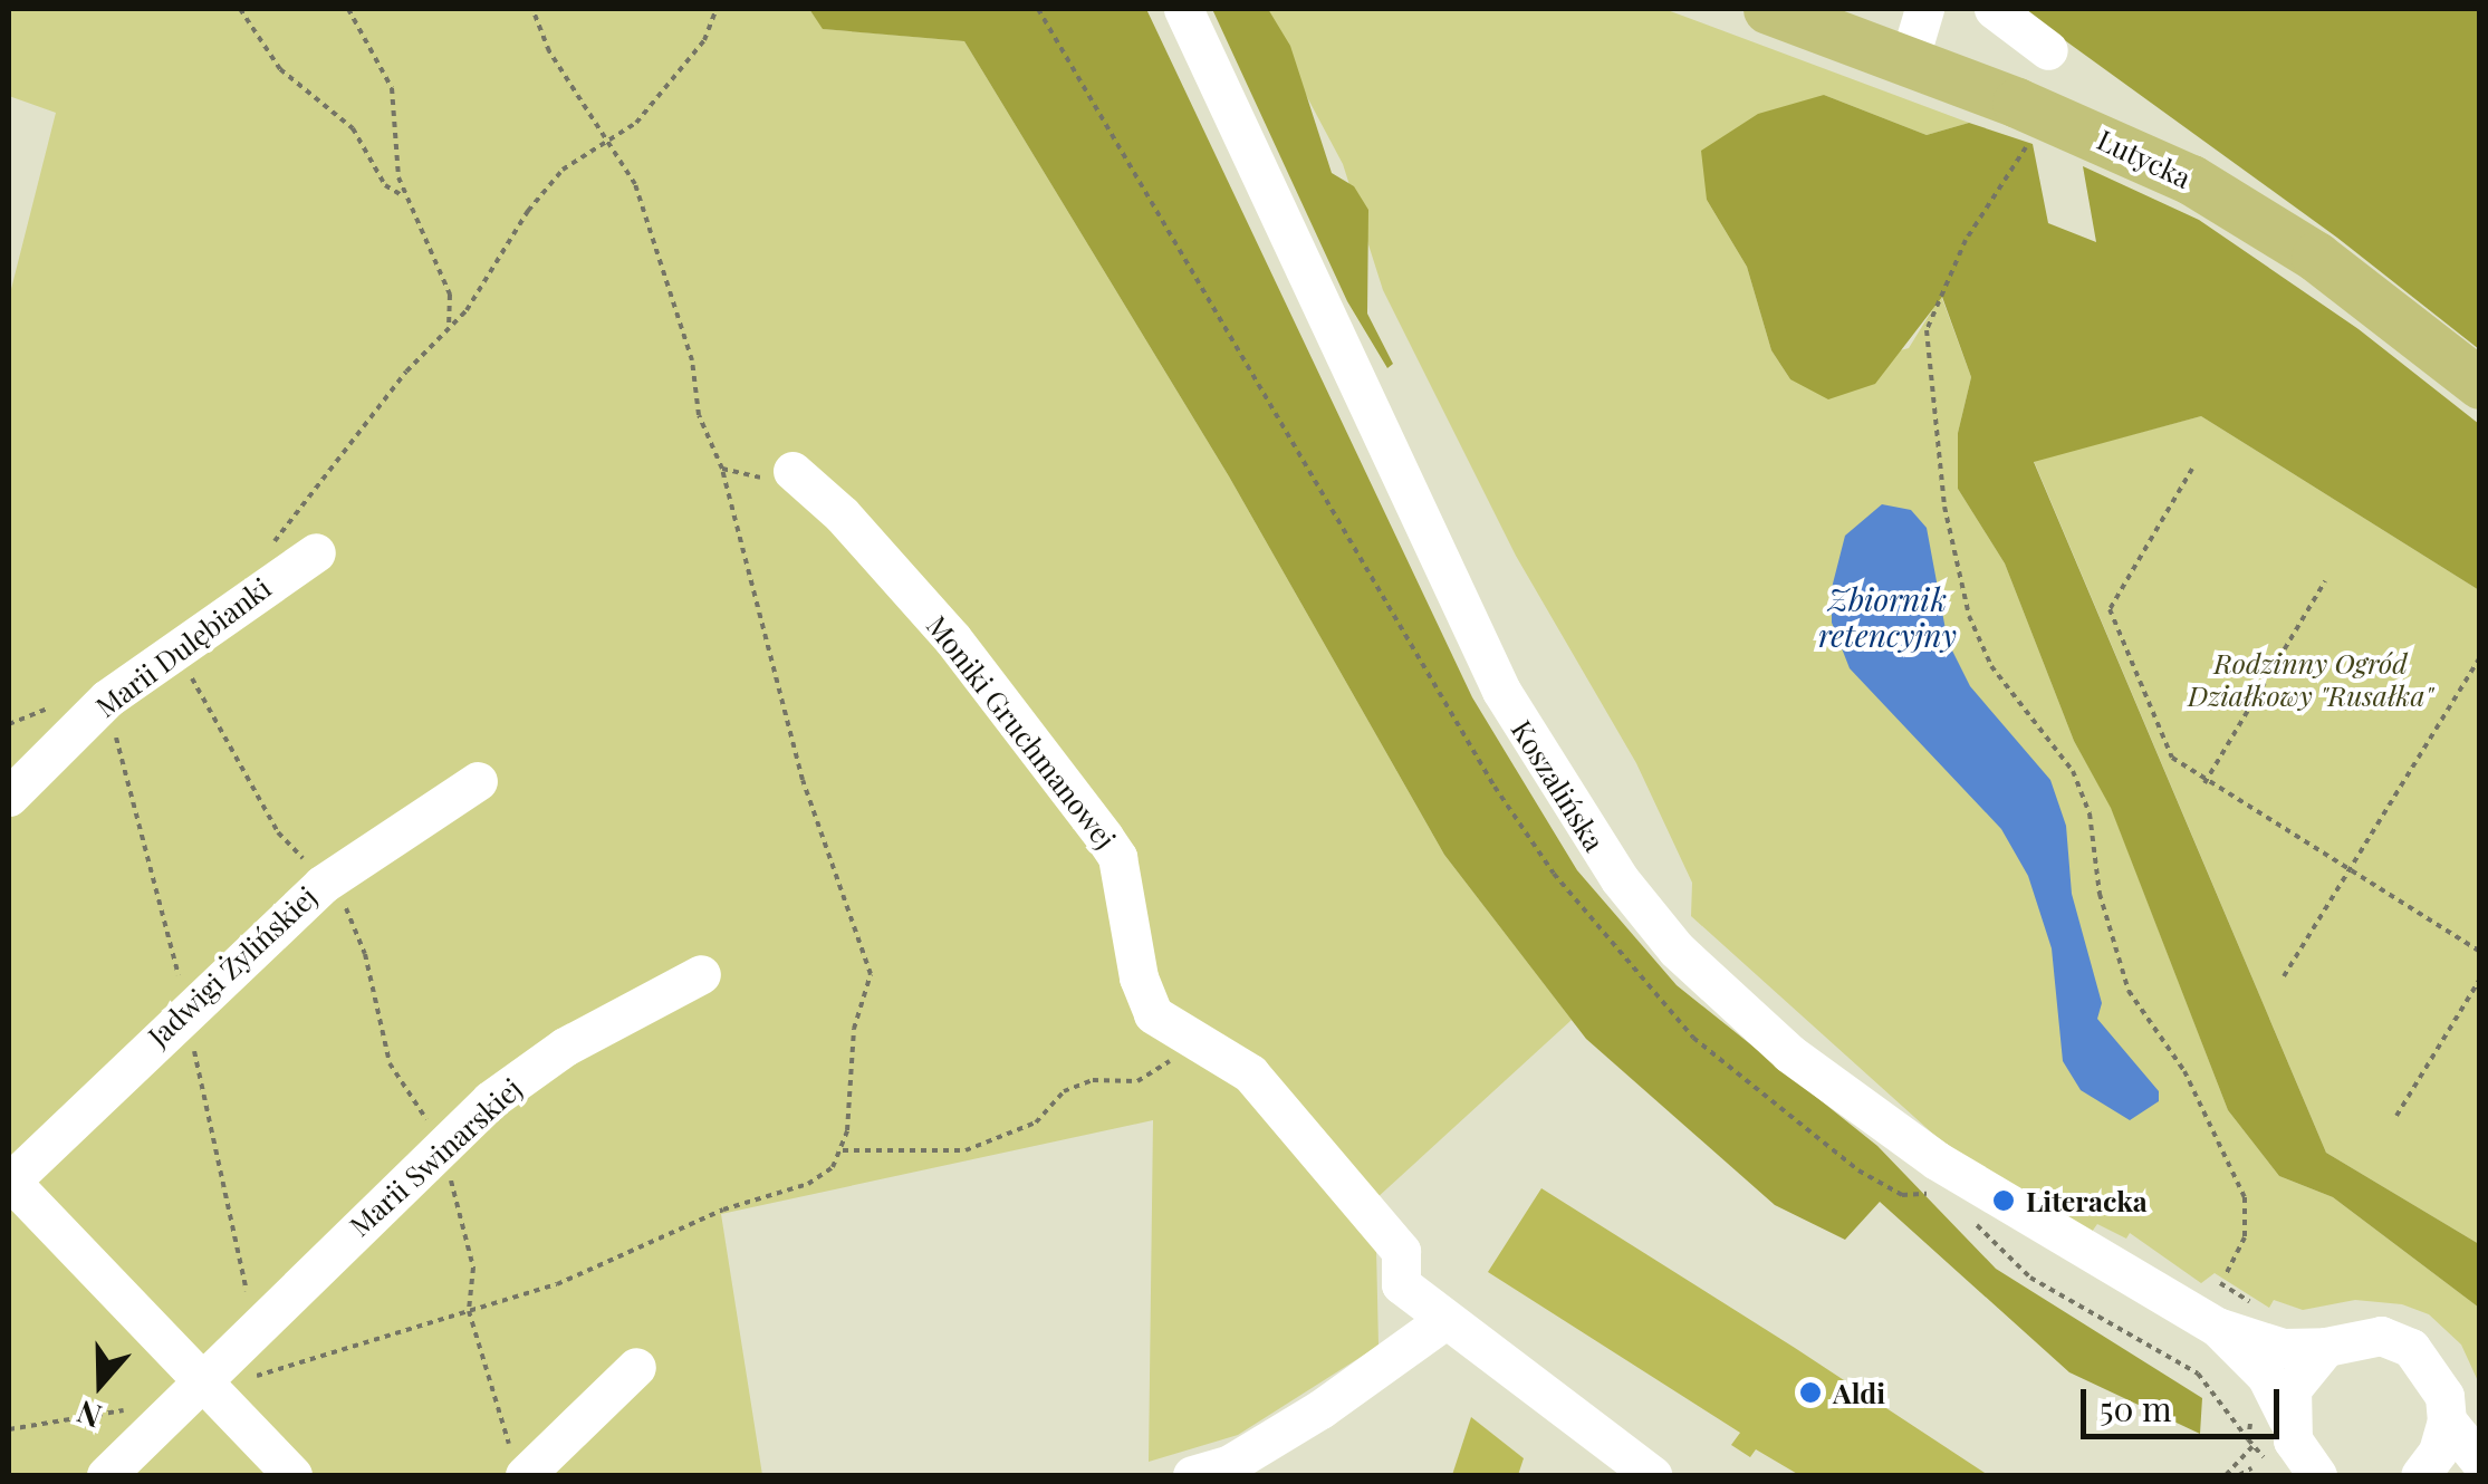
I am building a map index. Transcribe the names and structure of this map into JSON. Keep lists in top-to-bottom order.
{
  "streets": {
    "main road": ["Lutycka"],
    "street": [
      "Marii Dulębianki",
      "Moniki Gruchmanowej",
      "Koszalińska",
      "Jadwigi Żylińskiej",
      "Marii Swinarskiej"
    ]
  },
  "water": ["Zbiornik retencyjny"],
  "parks": ["Rodzinny Ogród Działkowy \"Rusałka\""],
  "places": ["Literacka", "Aldi"],
  "scale_bar": "50 m",
  "north": "bottom"
}
